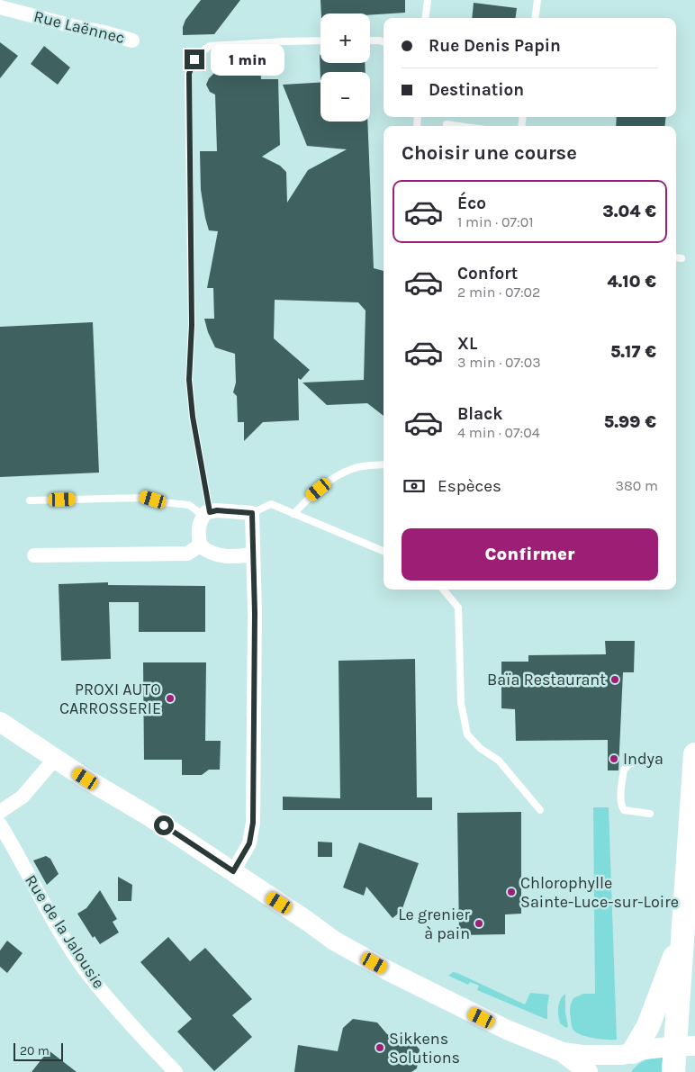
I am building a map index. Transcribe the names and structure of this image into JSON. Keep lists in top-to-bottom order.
{
  "streets": {
    "street": ["Rue Laënnec", "Rue de la Jalousie"]
  },
  "places": [
    "Baïa Restaurant",
    "PROXI AUTO CARROSSERIE",
    "Indya",
    "Chlorophylle Sainte-Luce-sur-Loire",
    "Le grenier à pain",
    "Sikkens Solutions"
  ],
  "scale_bar": "20 m",
  "page": {
    "map_buttons": ["+", "−"],
    "banner": ["Rue Denis Papin", "Destination"],
    "bubble": "1 min",
    "heading": "Choisir une course",
    "list": [
      {
        "name": "Éco",
        "note": "1 min · 07:01",
        "value": "3.04 €"
      },
      {
        "name": "Confort",
        "note": "2 min · 07:02",
        "value": "4.10 €"
      },
      {
        "name": "XL",
        "note": "3 min · 07:03",
        "value": "5.17 €"
      },
      {
        "name": "Black",
        "note": "4 min · 07:04",
        "value": "5.99 €"
      }
    ],
    "pay": ["Espèces", "380 m"],
    "buttons": "Confirmer",
    "scale": "20 m"
  }
}
